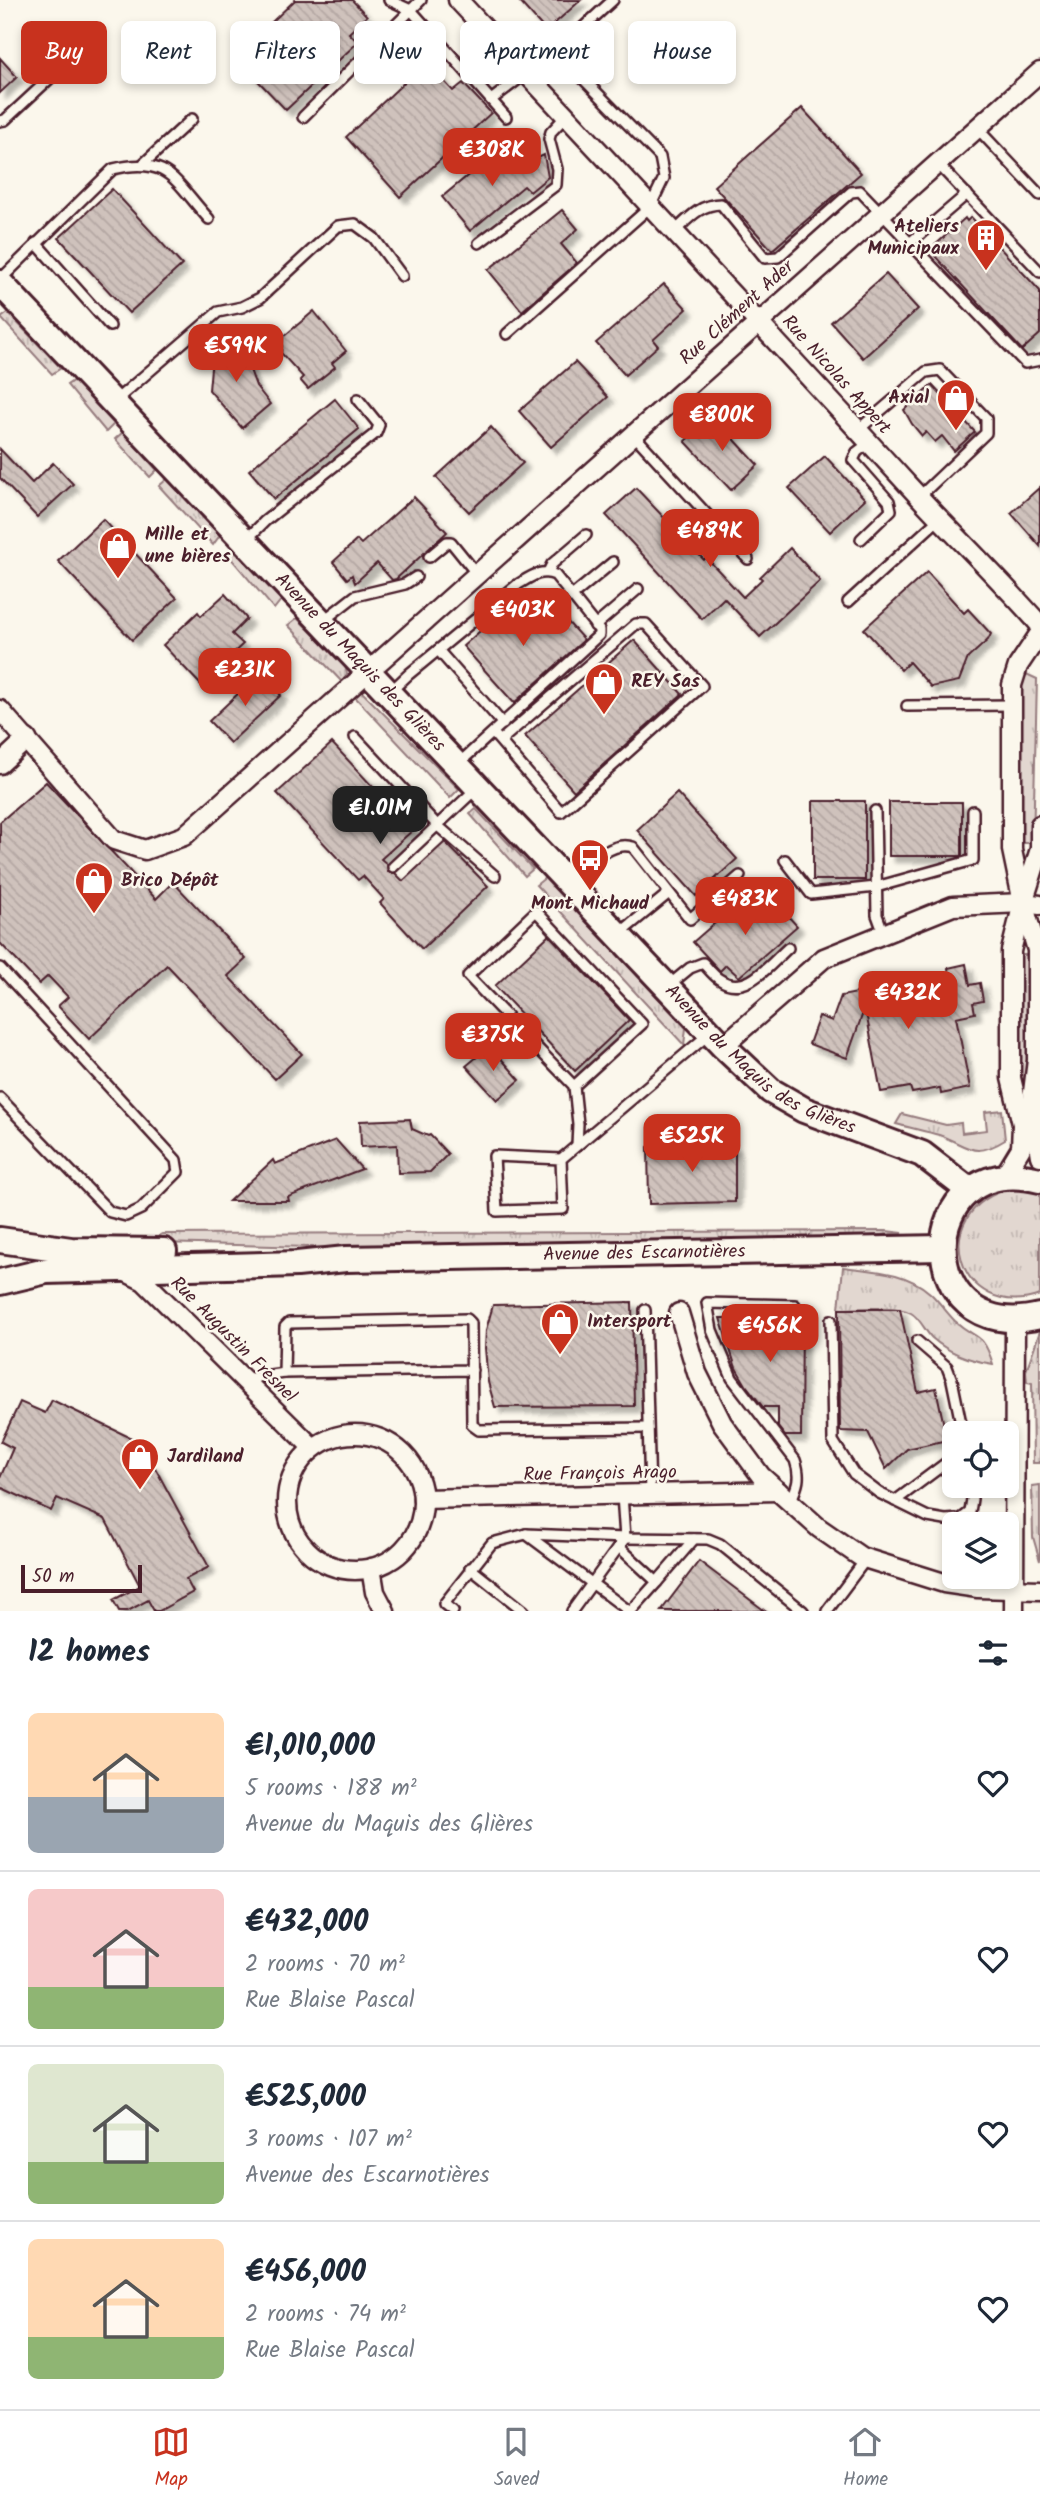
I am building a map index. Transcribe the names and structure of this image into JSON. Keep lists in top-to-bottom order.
{
  "streets": {
    "main road": ["Avenue du Maquis des Glières", "Avenue des Escarnotières"],
    "street": [
      "Rue Clément Ader",
      "Rue Nicolas Appert",
      "Rue Augustin Fresnel",
      "Rue François Arago"
    ]
  },
  "crossings": [
    ["Rue Clément Ader", "Rue Nicolas Appert"],
    ["Rue Clément Ader", "Avenue du Maquis des Glières"],
    ["Avenue des Escarnotières", "Rue Augustin Fresnel"],
    ["Rue Augustin Fresnel", "Rue François Arago"]
  ],
  "places": {
    "building": ["Ateliers Municipaux"],
    "shop": [
      "Axial",
      "Mille et une bières",
      "REY Sas",
      "Brico Dépôt",
      "Intersport",
      "Jardiland"
    ],
    "bus stop": ["Mont Michaud"]
  },
  "scale_bar": "50 m",
  "page": {
    "chip": [
      "Buy",
      "Rent",
      "Filters",
      "New",
      "Apartment",
      "House"
    ],
    "price": [
      "€308K",
      "€599K",
      "€800K",
      "€489K",
      "€403K",
      "€231K",
      "€1.01M",
      "€483K",
      "€432K",
      "€375K",
      "€525K",
      "€456K"
    ],
    "scale": "50 m",
    "heading": "12 homes",
    "list": [
      {
        "name": "€1,010,000",
        "note": "5 rooms · 188 m² · Avenue du Maquis des Glières"
      },
      {
        "name": "€432,000",
        "note": "2 rooms · 70 m² · Rue Blaise Pascal"
      },
      {
        "name": "€525,000",
        "note": "3 rooms · 107 m² · Avenue des Escarnotières"
      },
      {
        "name": "€456,000",
        "note": "2 rooms · 74 m² · Rue Blaise Pascal"
      }
    ],
    "tabs": ["Map", "Saved", "Home"]
  }
}
